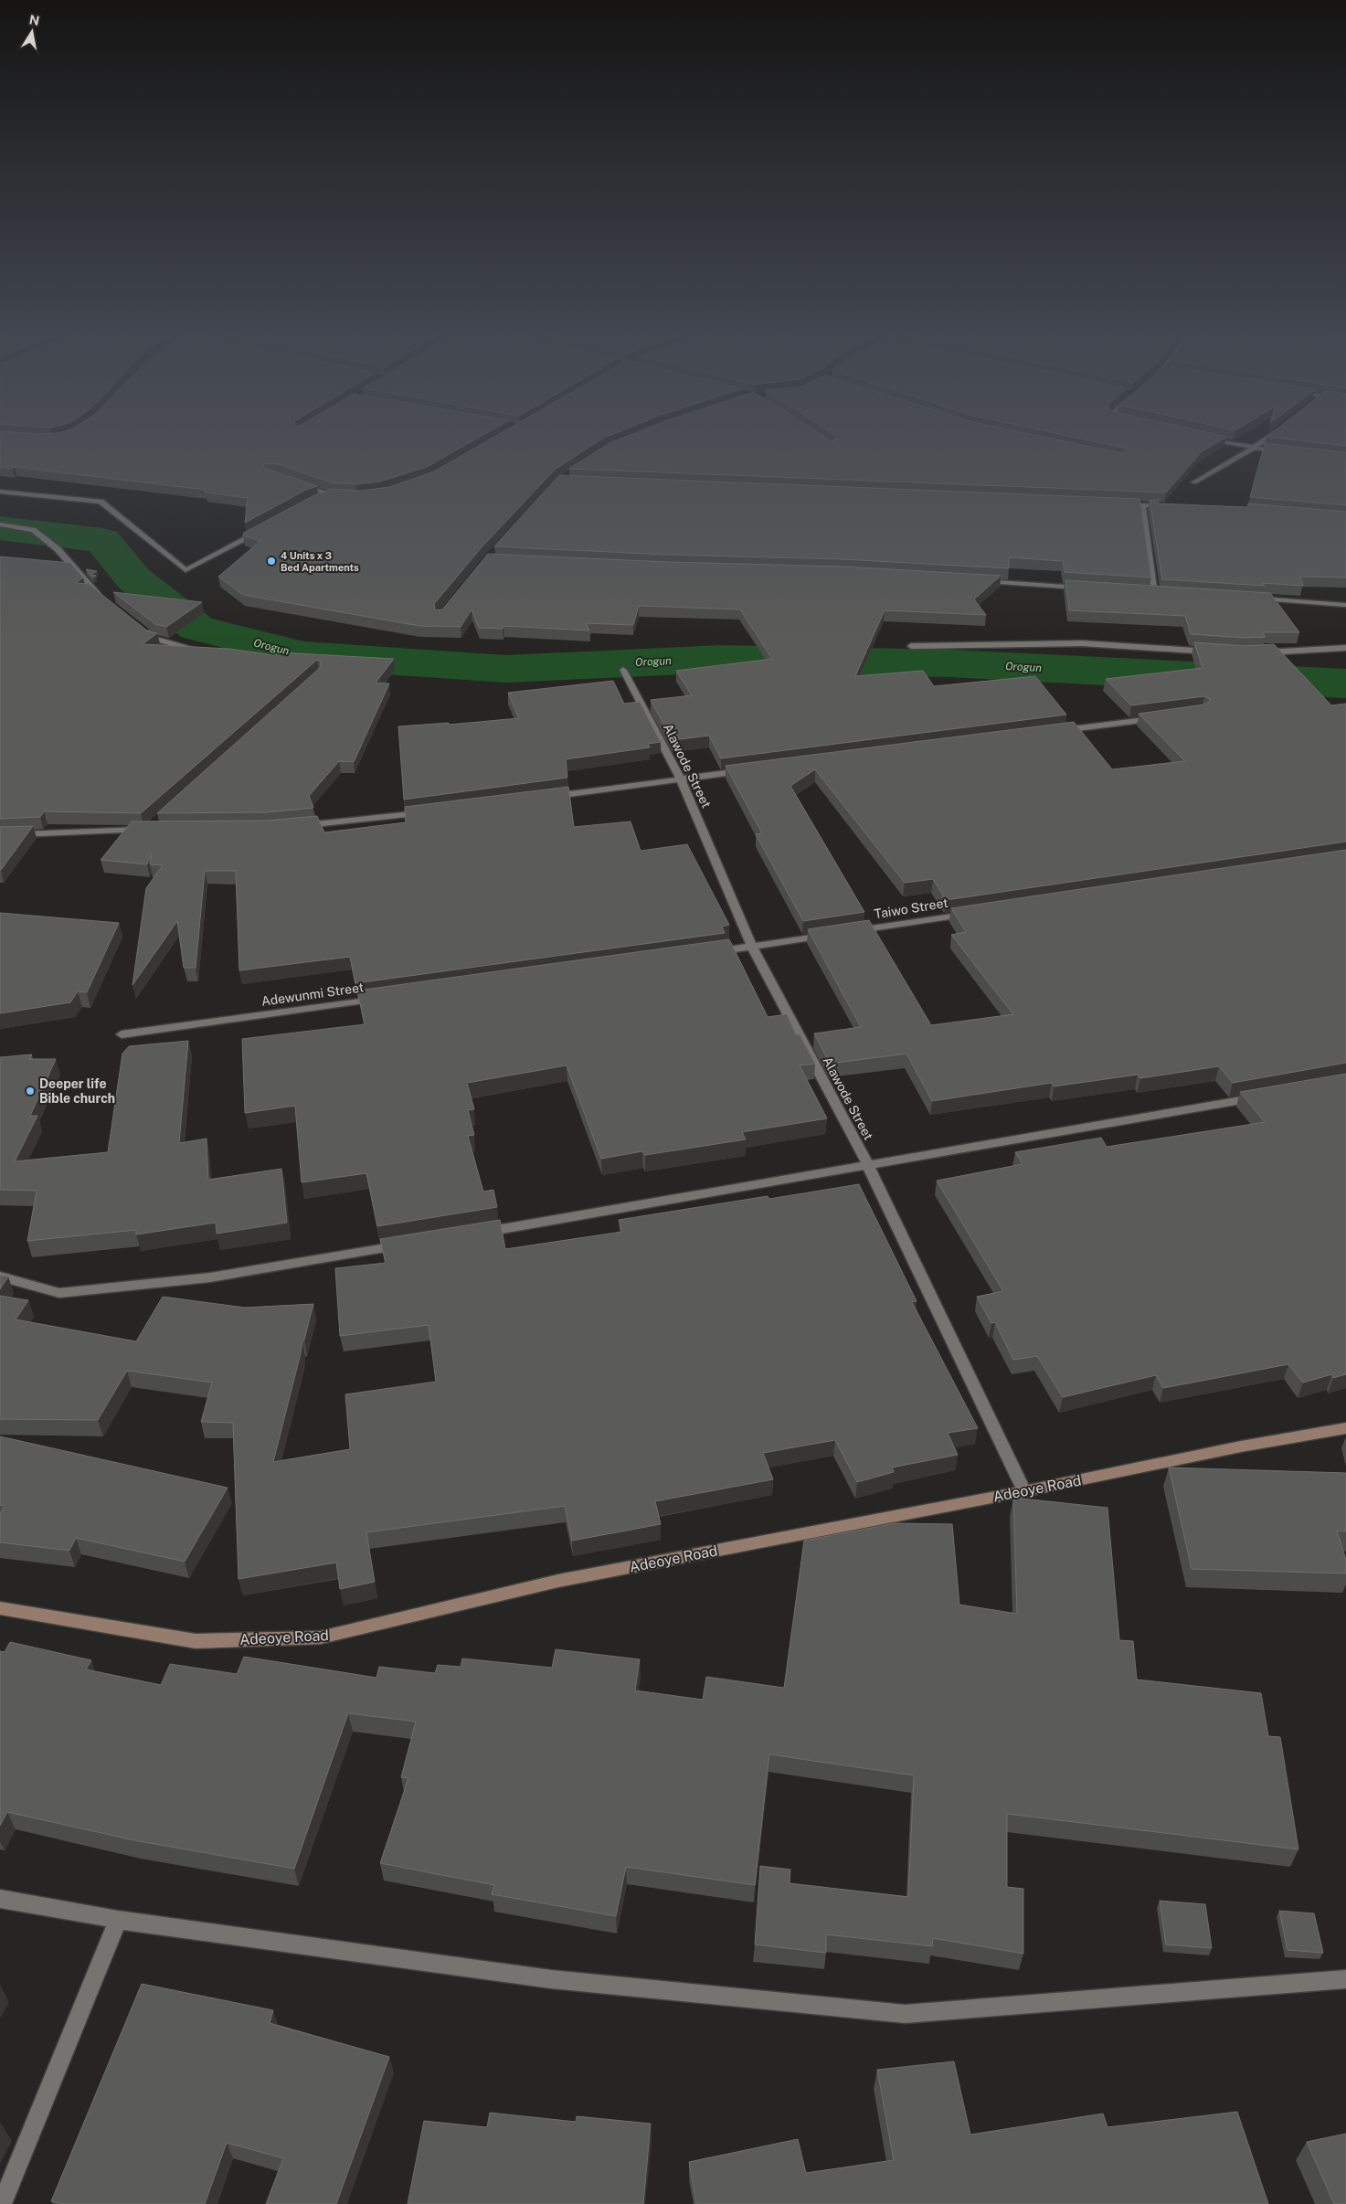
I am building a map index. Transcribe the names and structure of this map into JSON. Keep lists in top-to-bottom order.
{
  "streets": {
    "street": [
      "Alawode Street",
      "Taiwo Street",
      "Adewunmi Street",
      "Adeoye Road"
    ]
  },
  "crossings": [
    ["Alawode Street", "Adeoye Road"]
  ],
  "water": ["Orogun"],
  "places": ["4 Units x 3 Bed Apartments", "Deeper life Bible church"],
  "north": "top"
}
